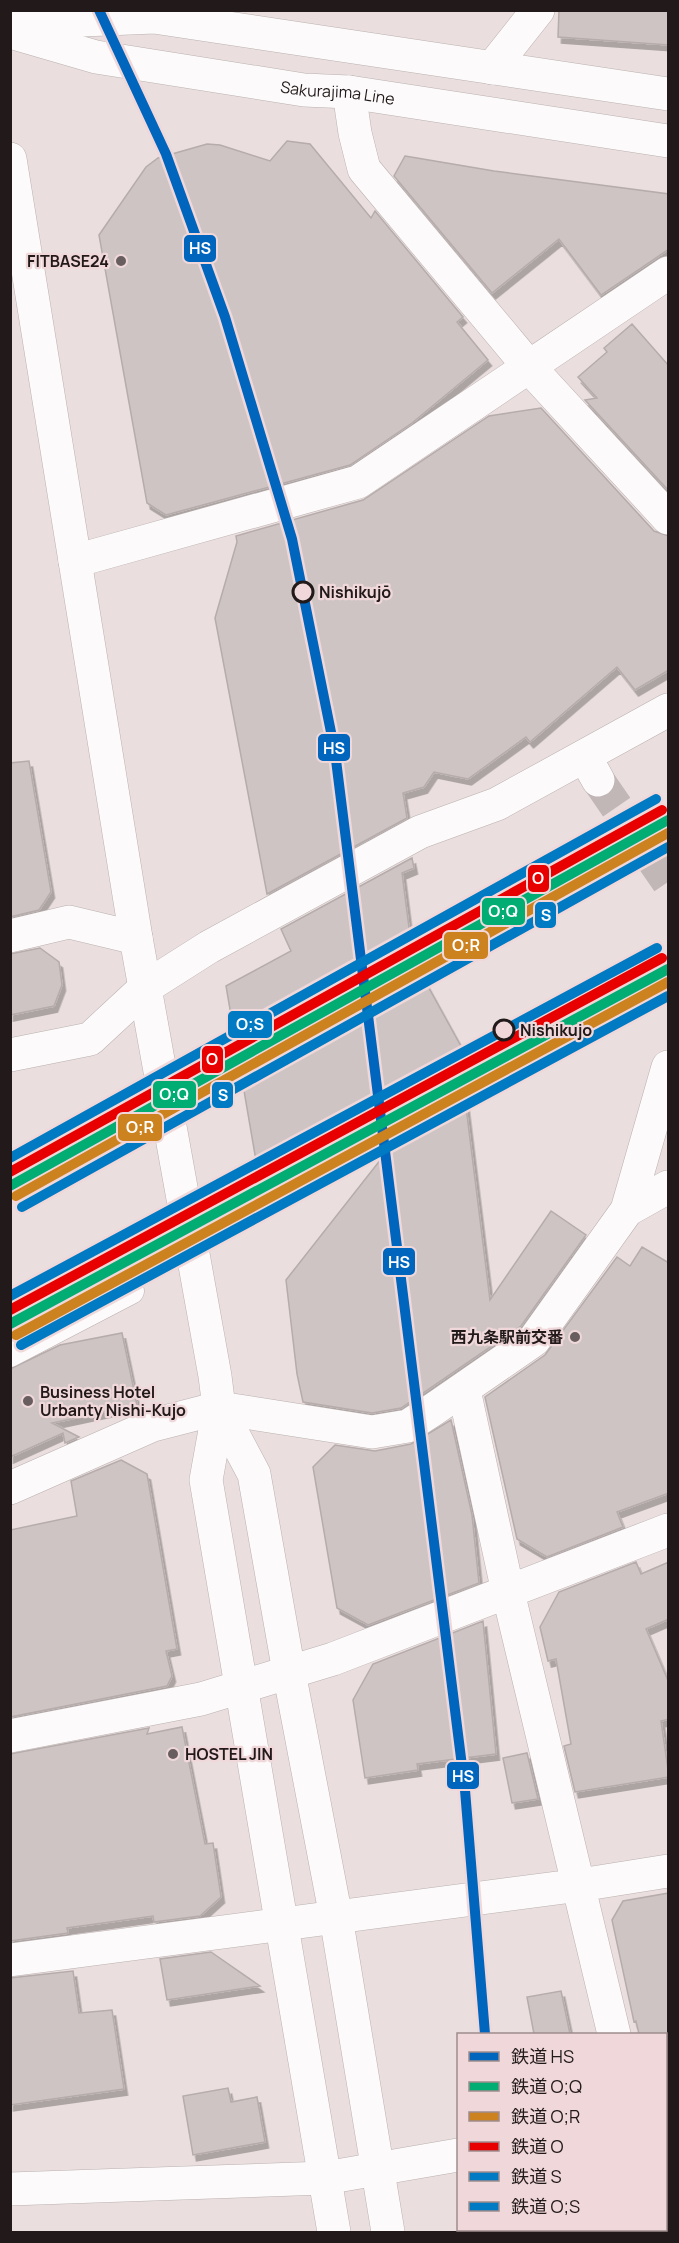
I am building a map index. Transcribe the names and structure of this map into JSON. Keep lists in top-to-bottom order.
{
  "streets": {
    "street": ["Sakurajima Line"]
  },
  "places": [
    "FITBASE24",
    "Nishikujō",
    "Nishikujo",
    "西九条駅前交番",
    "Business Hotel Urbanty Nishi-Kujo",
    "HOSTEL JIN"
  ],
  "lines": [
    "rail line HS",
    "rail line O;S",
    "rail line O",
    "rail line O;Q",
    "rail line O;R",
    "rail line S"
  ],
  "legend": [
    "鉄道 HS",
    "鉄道 O;Q",
    "鉄道 O;R",
    "鉄道 O",
    "鉄道 S",
    "鉄道 O;S"
  ]
}
